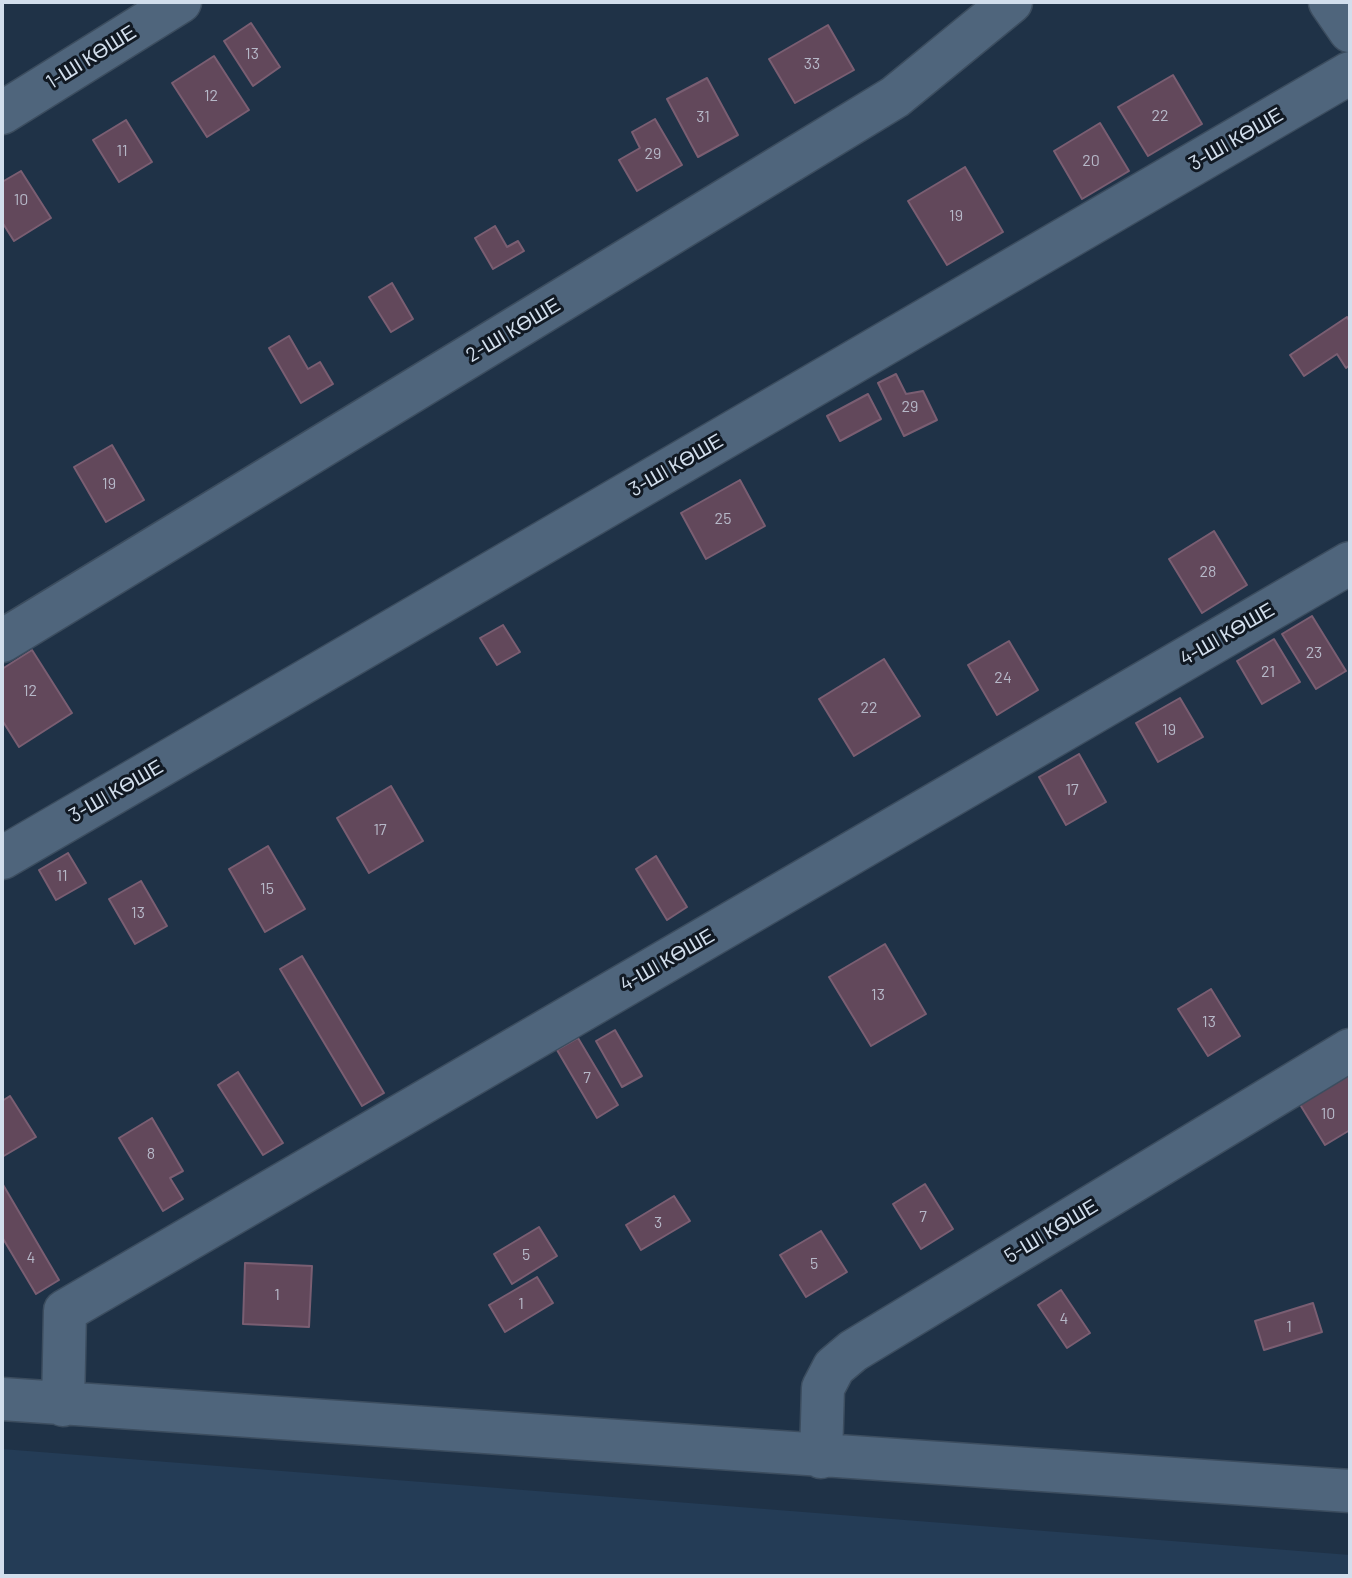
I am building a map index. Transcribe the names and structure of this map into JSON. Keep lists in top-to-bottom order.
{
  "streets": {
    "street": [
      "1-ШІ КӨШЕ",
      "3-ШI КӨШЕ",
      "2-ШІ КӨШЕ",
      "4-ШI КӨШЕ",
      "5-ШI КӨШЕ"
    ]
  },
  "house_numbers": [
    "13",
    "33",
    "12",
    "22",
    "31",
    "11",
    "29",
    "20",
    "10",
    "19",
    "29",
    "19",
    "25",
    "28",
    "23",
    "21",
    "24",
    "12",
    "22",
    "19",
    "17",
    "17",
    "11",
    "15",
    "13",
    "13",
    "13",
    "7",
    "10",
    "8",
    "7",
    "3",
    "5",
    "4",
    "5",
    "1",
    "1",
    "4",
    "1"
  ]
}
